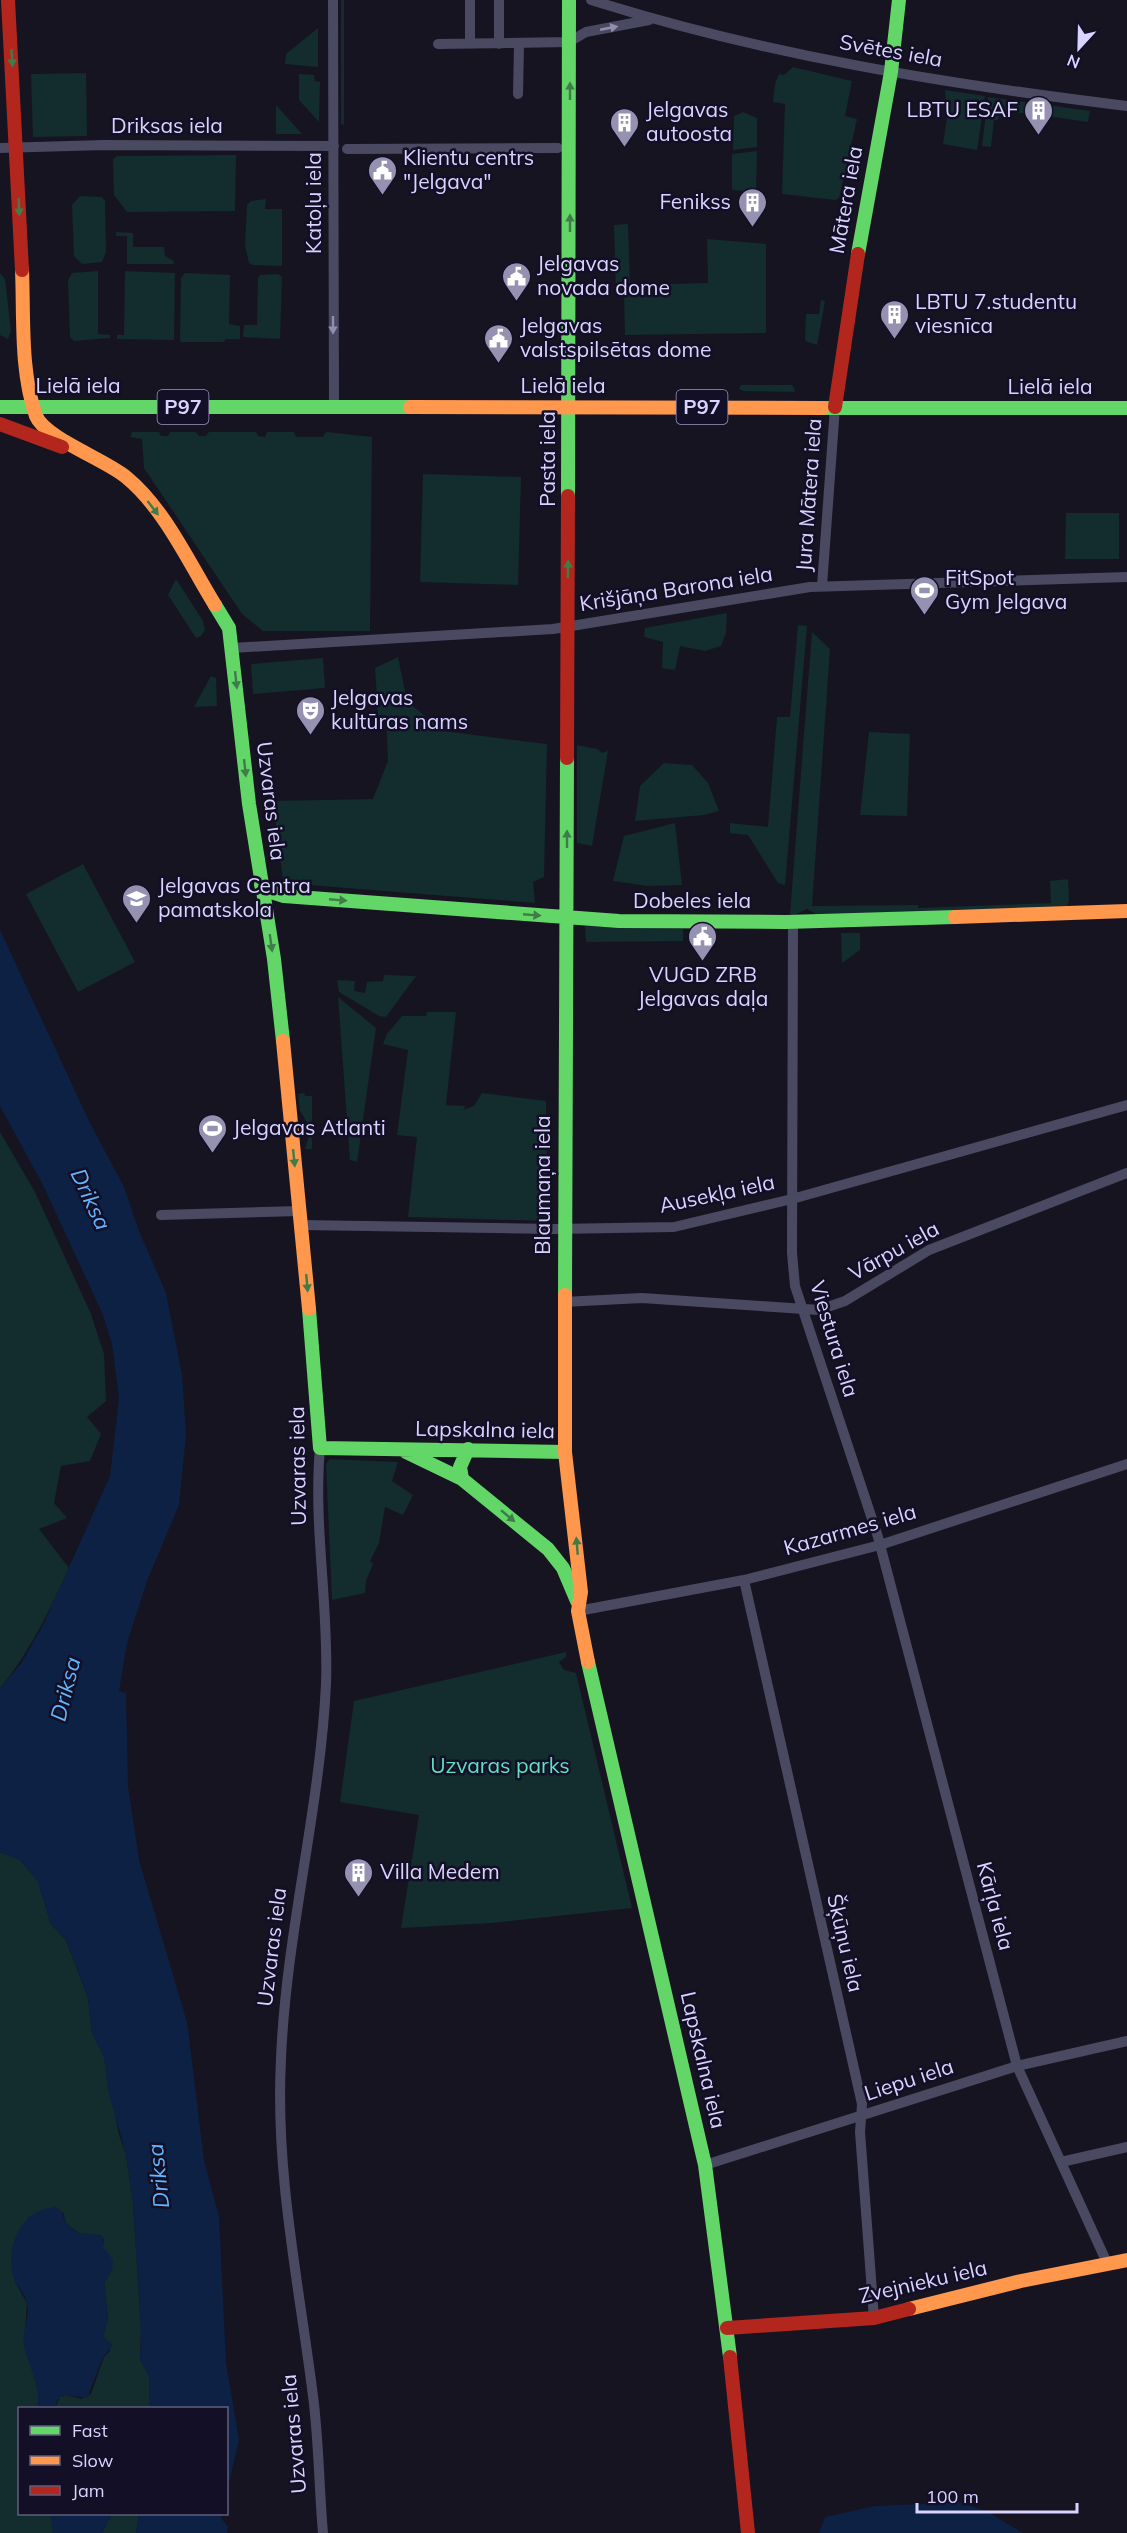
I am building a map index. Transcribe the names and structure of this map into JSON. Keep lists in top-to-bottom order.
{
  "streets": {
    "main road": [
      "Mātera iela",
      "Lielā iela",
      "P97",
      "Pasta iela",
      "Uzvaras iela",
      "Dobeles iela",
      "Blaumaņa iela",
      "Lapskalna iela",
      "Zvejnieku iela"
    ],
    "street": [
      "Svētes iela",
      "Driksas iela",
      "Katoļu iela",
      "Jura Mātera iela",
      "Krišjāņa Barona iela",
      "Ausekļa iela",
      "Vārpu iela",
      "Viestura iela",
      "Kazarmes iela",
      "Kārļa iela",
      "Šķūņu iela",
      "Liepu iela"
    ]
  },
  "crossings": [
    ["Svētes iela", "Mātera iela"],
    ["Svētes iela", "Pasta iela"],
    ["Driksas iela", "Katoļu iela"],
    ["Mātera iela", "Lielā iela"],
    ["Mātera iela", "Jura Mātera iela"],
    ["Katoļu iela", "Lielā iela"],
    ["Lielā iela", "Pasta iela"],
    ["Lielā iela", "Jura Mātera iela"],
    ["Lielā iela", "Uzvaras iela"],
    ["Pasta iela", "Krišjāņa Barona iela"],
    ["Pasta iela", "Dobeles iela"],
    ["Pasta iela", "Blaumaņa iela"],
    ["Jura Mātera iela", "Krišjāņa Barona iela"],
    ["Krišjāņa Barona iela", "Uzvaras iela"],
    ["Uzvaras iela", "Dobeles iela"],
    ["Uzvaras iela", "Ausekļa iela"],
    ["Uzvaras iela", "Lapskalna iela"],
    ["Dobeles iela", "Blaumaņa iela"],
    ["Dobeles iela", "Viestura iela"],
    ["Blaumaņa iela", "Ausekļa iela"],
    ["Blaumaņa iela", "Vārpu iela"],
    ["Blaumaņa iela", "Lapskalna iela"],
    ["Ausekļa iela", "Viestura iela"],
    ["Vārpu iela", "Viestura iela"],
    ["Viestura iela", "Kazarmes iela"],
    ["Viestura iela", "Kārļa iela"],
    ["Lapskalna iela", "Kazarmes iela"],
    ["Lapskalna iela", "Liepu iela"],
    ["Lapskalna iela", "Zvejnieku iela"],
    ["Kazarmes iela", "Kārļa iela"],
    ["Kazarmes iela", "Šķūņu iela"],
    ["Kārļa iela", "Liepu iela"],
    ["Kārļa iela", "Zvejnieku iela"],
    ["Šķūņu iela", "Liepu iela"],
    ["Šķūņu iela", "Zvejnieku iela"]
  ],
  "one_way": [
    "Katoļu iela",
    "Pasta iela",
    "Uzvaras iela",
    "Dobeles iela"
  ],
  "water": ["Driksa"],
  "parks": ["Uzvaras parks"],
  "places": {
    "building": [
      "LBTU ESAF",
      "Jelgavas autoosta",
      "Fenikss",
      "LBTU 7.studentu viesnīca",
      "Villa Medem"
    ],
    "public building": [
      "Klientu centrs \"Jelgava\"",
      "Jelgavas novada dome",
      "Jelgavas valstspilsētas dome",
      "VUGD ZRB Jelgavas daļa"
    ],
    "sports": ["FitSpot Gym Jelgava", "Jelgavas Atlanti"],
    "theatre": ["Jelgavas kultūras nams"],
    "school or university": ["Jelgavas Centra pamatskola"]
  },
  "legend": ["Fast", "Slow", "Jam"],
  "scale_bar": "100 m",
  "north": "bottom"
}
